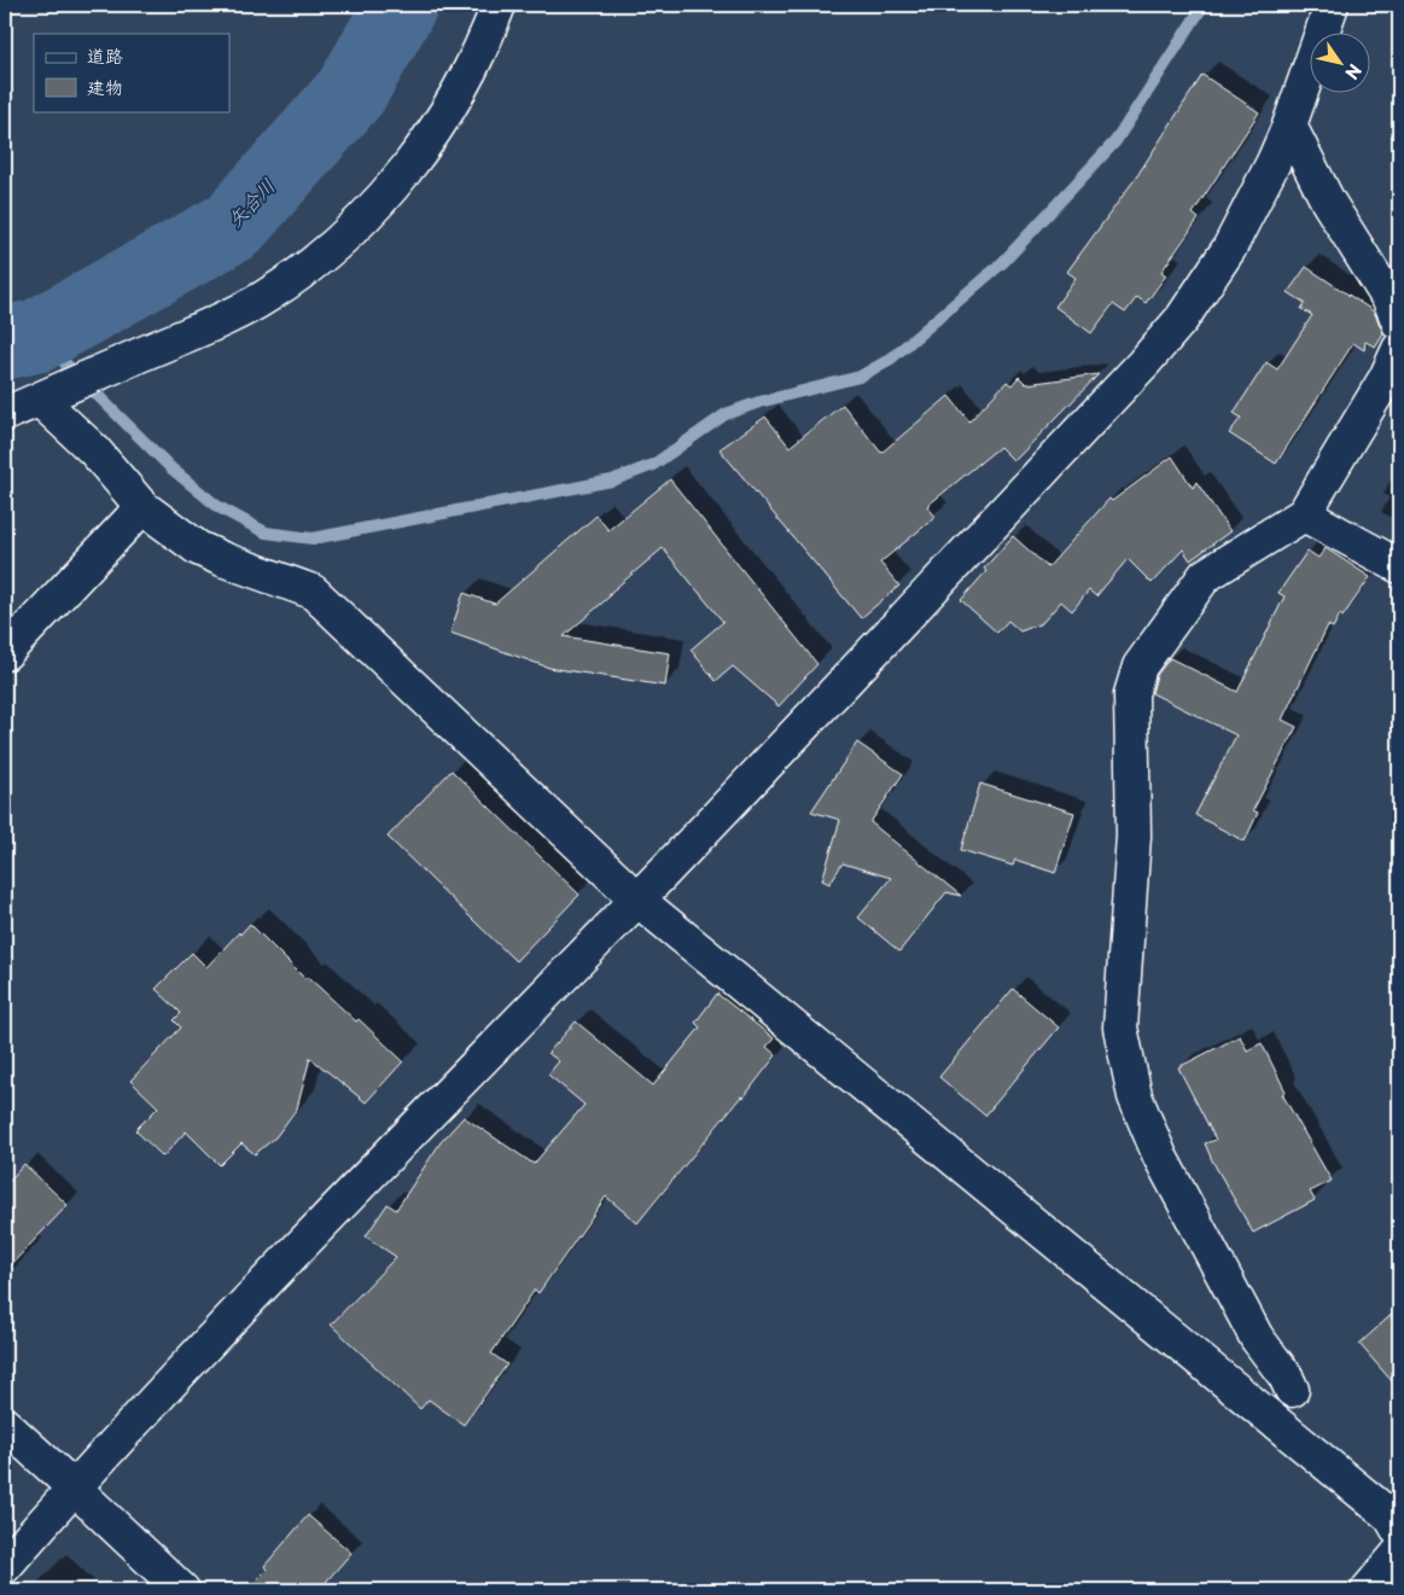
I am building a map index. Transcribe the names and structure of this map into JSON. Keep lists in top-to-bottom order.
{
  "water": ["矢合川"],
  "legend": ["道路", "建物"],
  "north": "bottom right"
}
